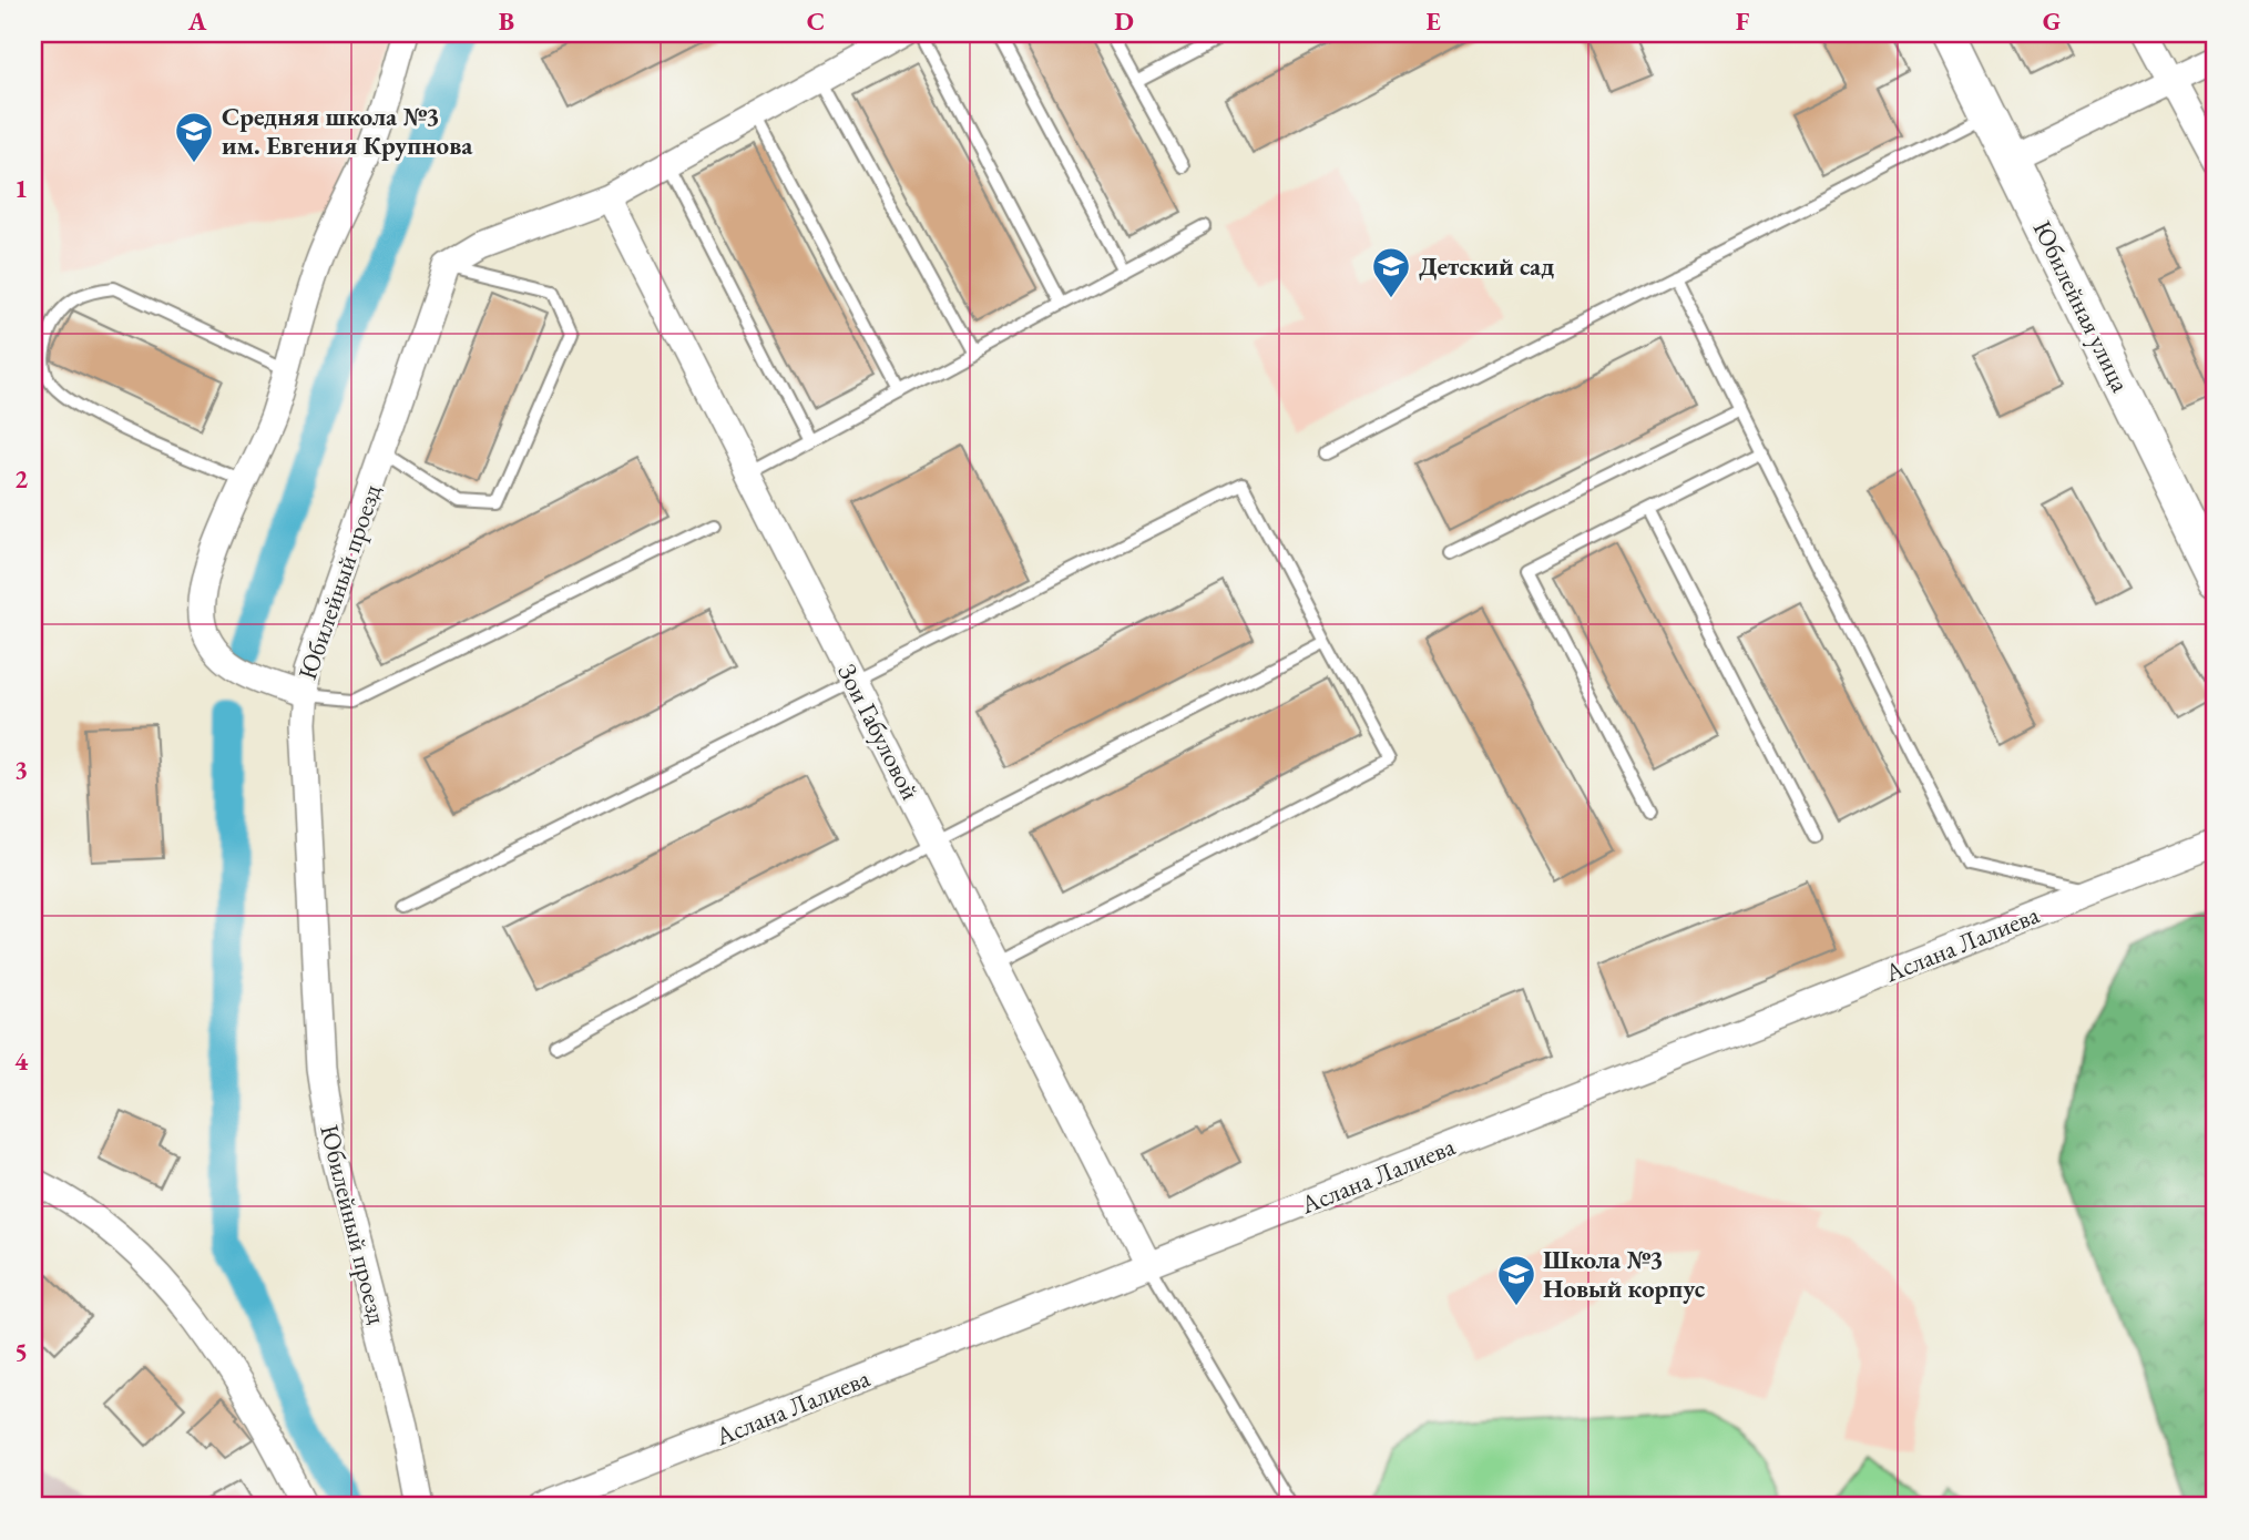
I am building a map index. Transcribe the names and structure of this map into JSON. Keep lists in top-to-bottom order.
{
  "streets": {
    "main road": ["Юбилейная улица"],
    "street": ["Юбилейный проезд", "Зои Габуловой", "Аслана Лалиева"]
  },
  "crossings": [
    ["Зои Габуловой", "Аслана Лалиева"]
  ],
  "places": {
    "school or university": ["Средняя школа №3 им. Евгения Крупнова", "Детский сад", "Школа №3 Новый корпус"]
  },
  "grid": {
    "columns": [
      "A",
      "B",
      "C",
      "D",
      "E",
      "F",
      "G"
    ],
    "rows": [
      "1",
      "2",
      "3",
      "4",
      "5"
    ]
  }
}
